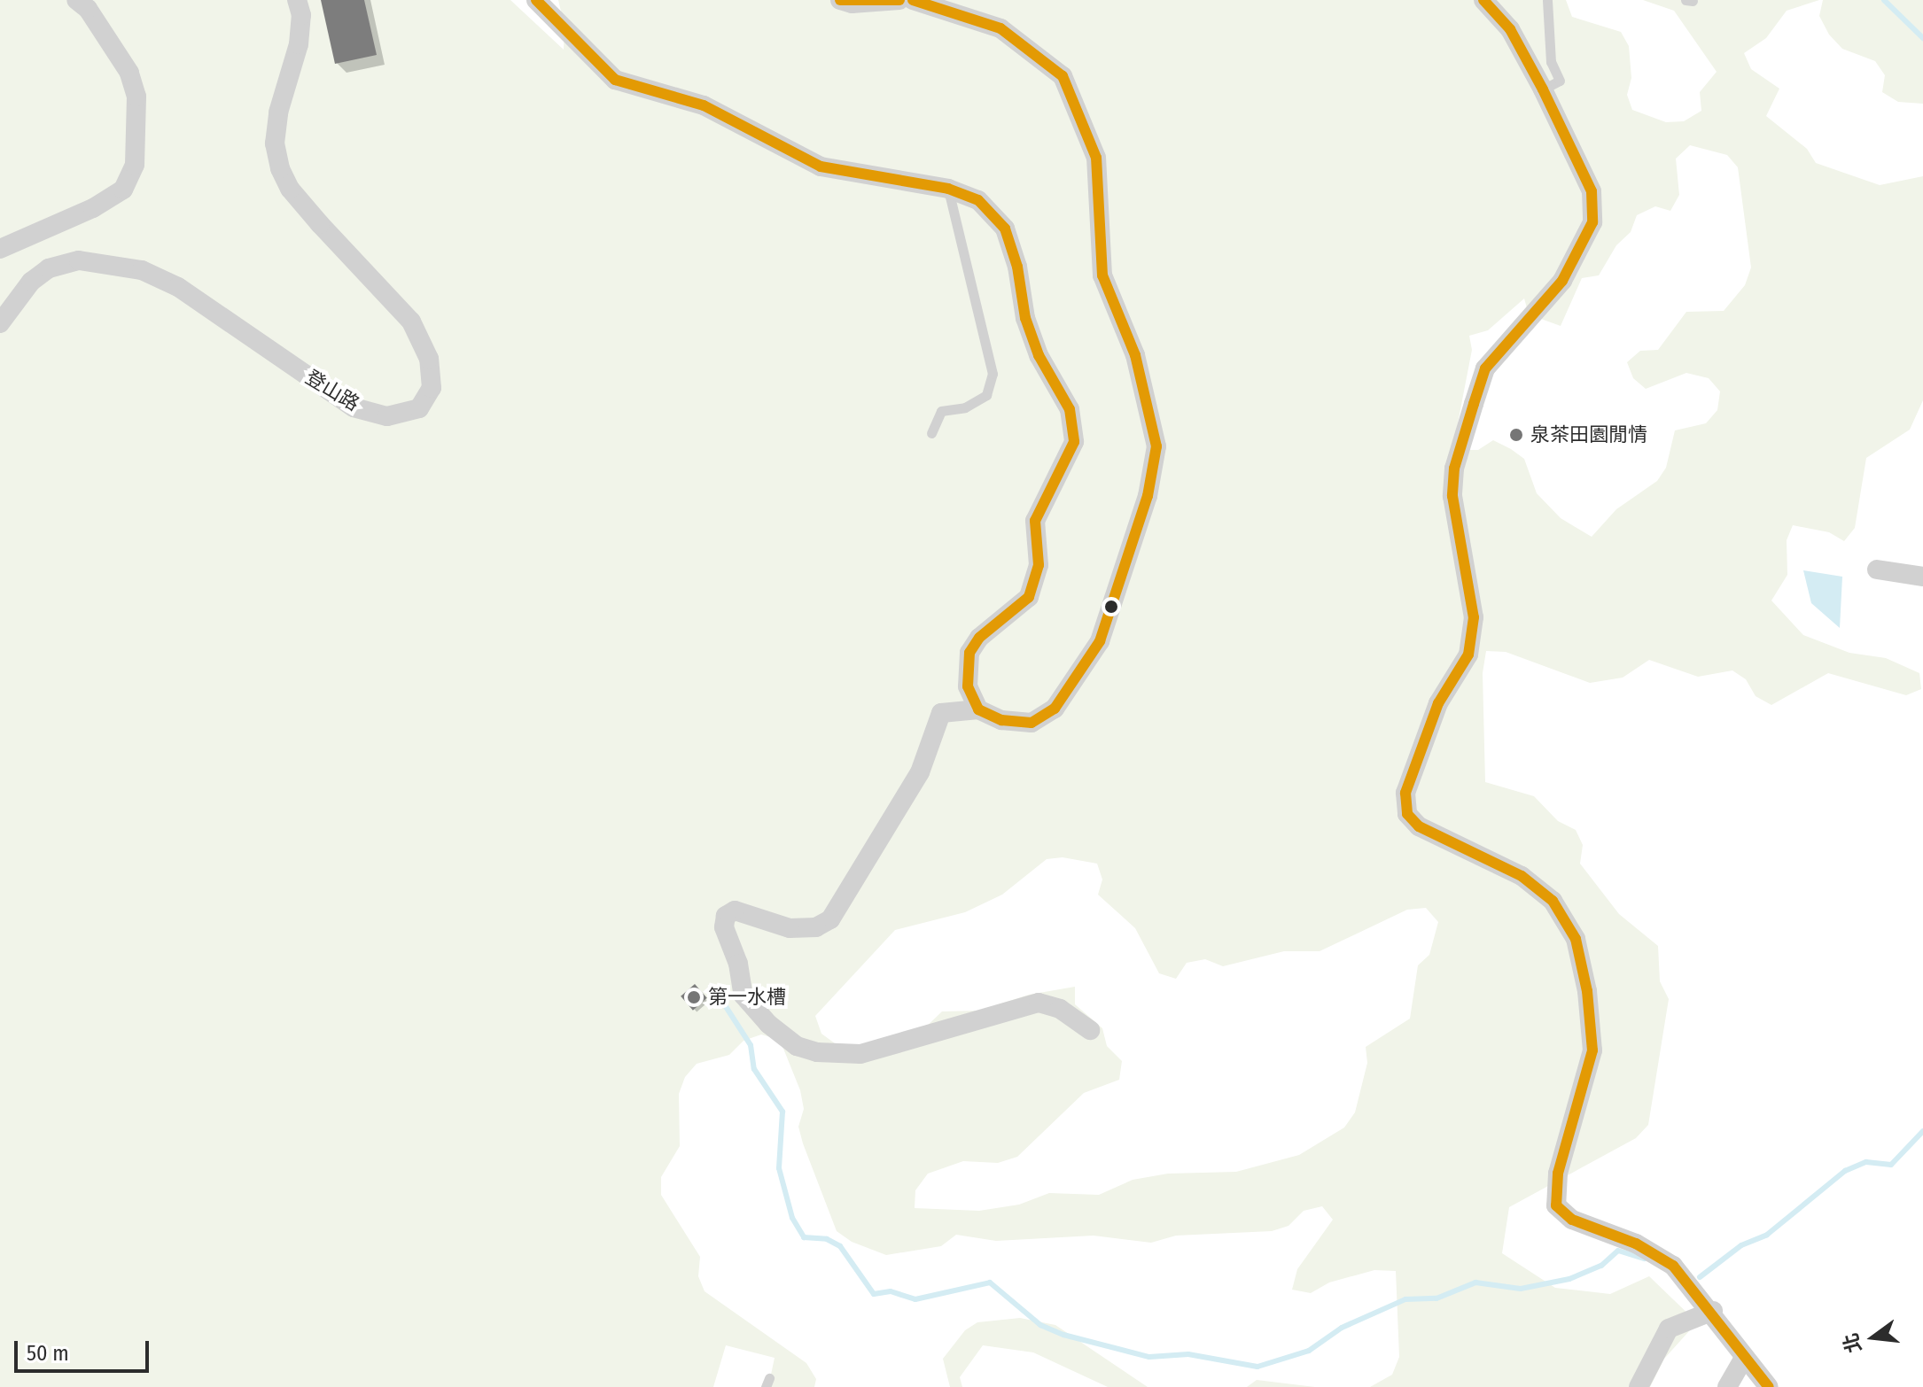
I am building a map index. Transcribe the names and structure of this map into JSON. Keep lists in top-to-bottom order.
{
  "streets": {
    "street": ["登山路"]
  },
  "places": ["泉茶田園閒情", "第一水槽"],
  "scale_bar": "50 m",
  "north": "left"
}
